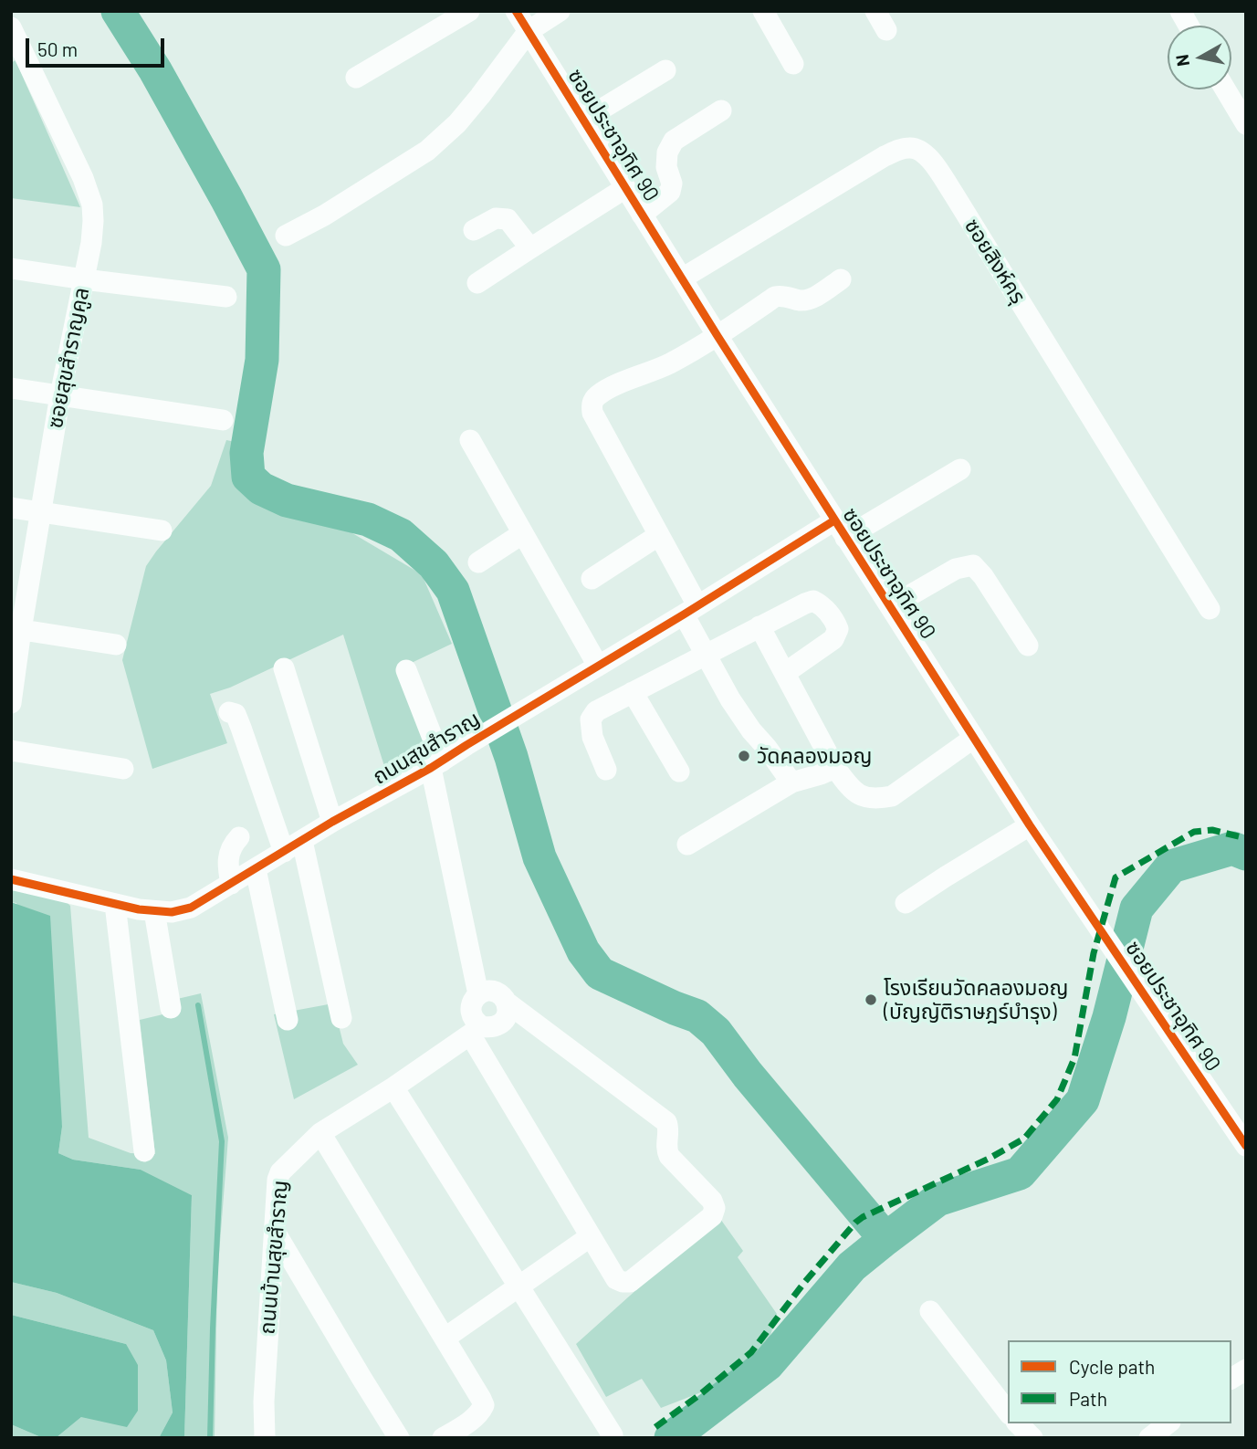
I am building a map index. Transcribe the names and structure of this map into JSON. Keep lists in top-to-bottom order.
{
  "streets": {
    "street": [
      "ซอยประชาอุทิศ 90",
      "ซอยสิงห์ครุ",
      "ซอยสุขสำราญคูล",
      "ถนนสุขสำราญ",
      "ถนนบ้านสุขสำราญ"
    ]
  },
  "crossings": [
    ["ซอยประชาอุทิศ 90", "ซอยสิงห์ครุ"],
    ["ซอยประชาอุทิศ 90", "ถนนสุขสำราญ"]
  ],
  "places": ["วัดคลองมอญ", "โรงเรียนวัดคลองมอญ (บัญญัติราษฎร์บำรุง)"],
  "legend": ["Cycle path", "Path"],
  "scale_bar": "50 m",
  "north": "left"
}
